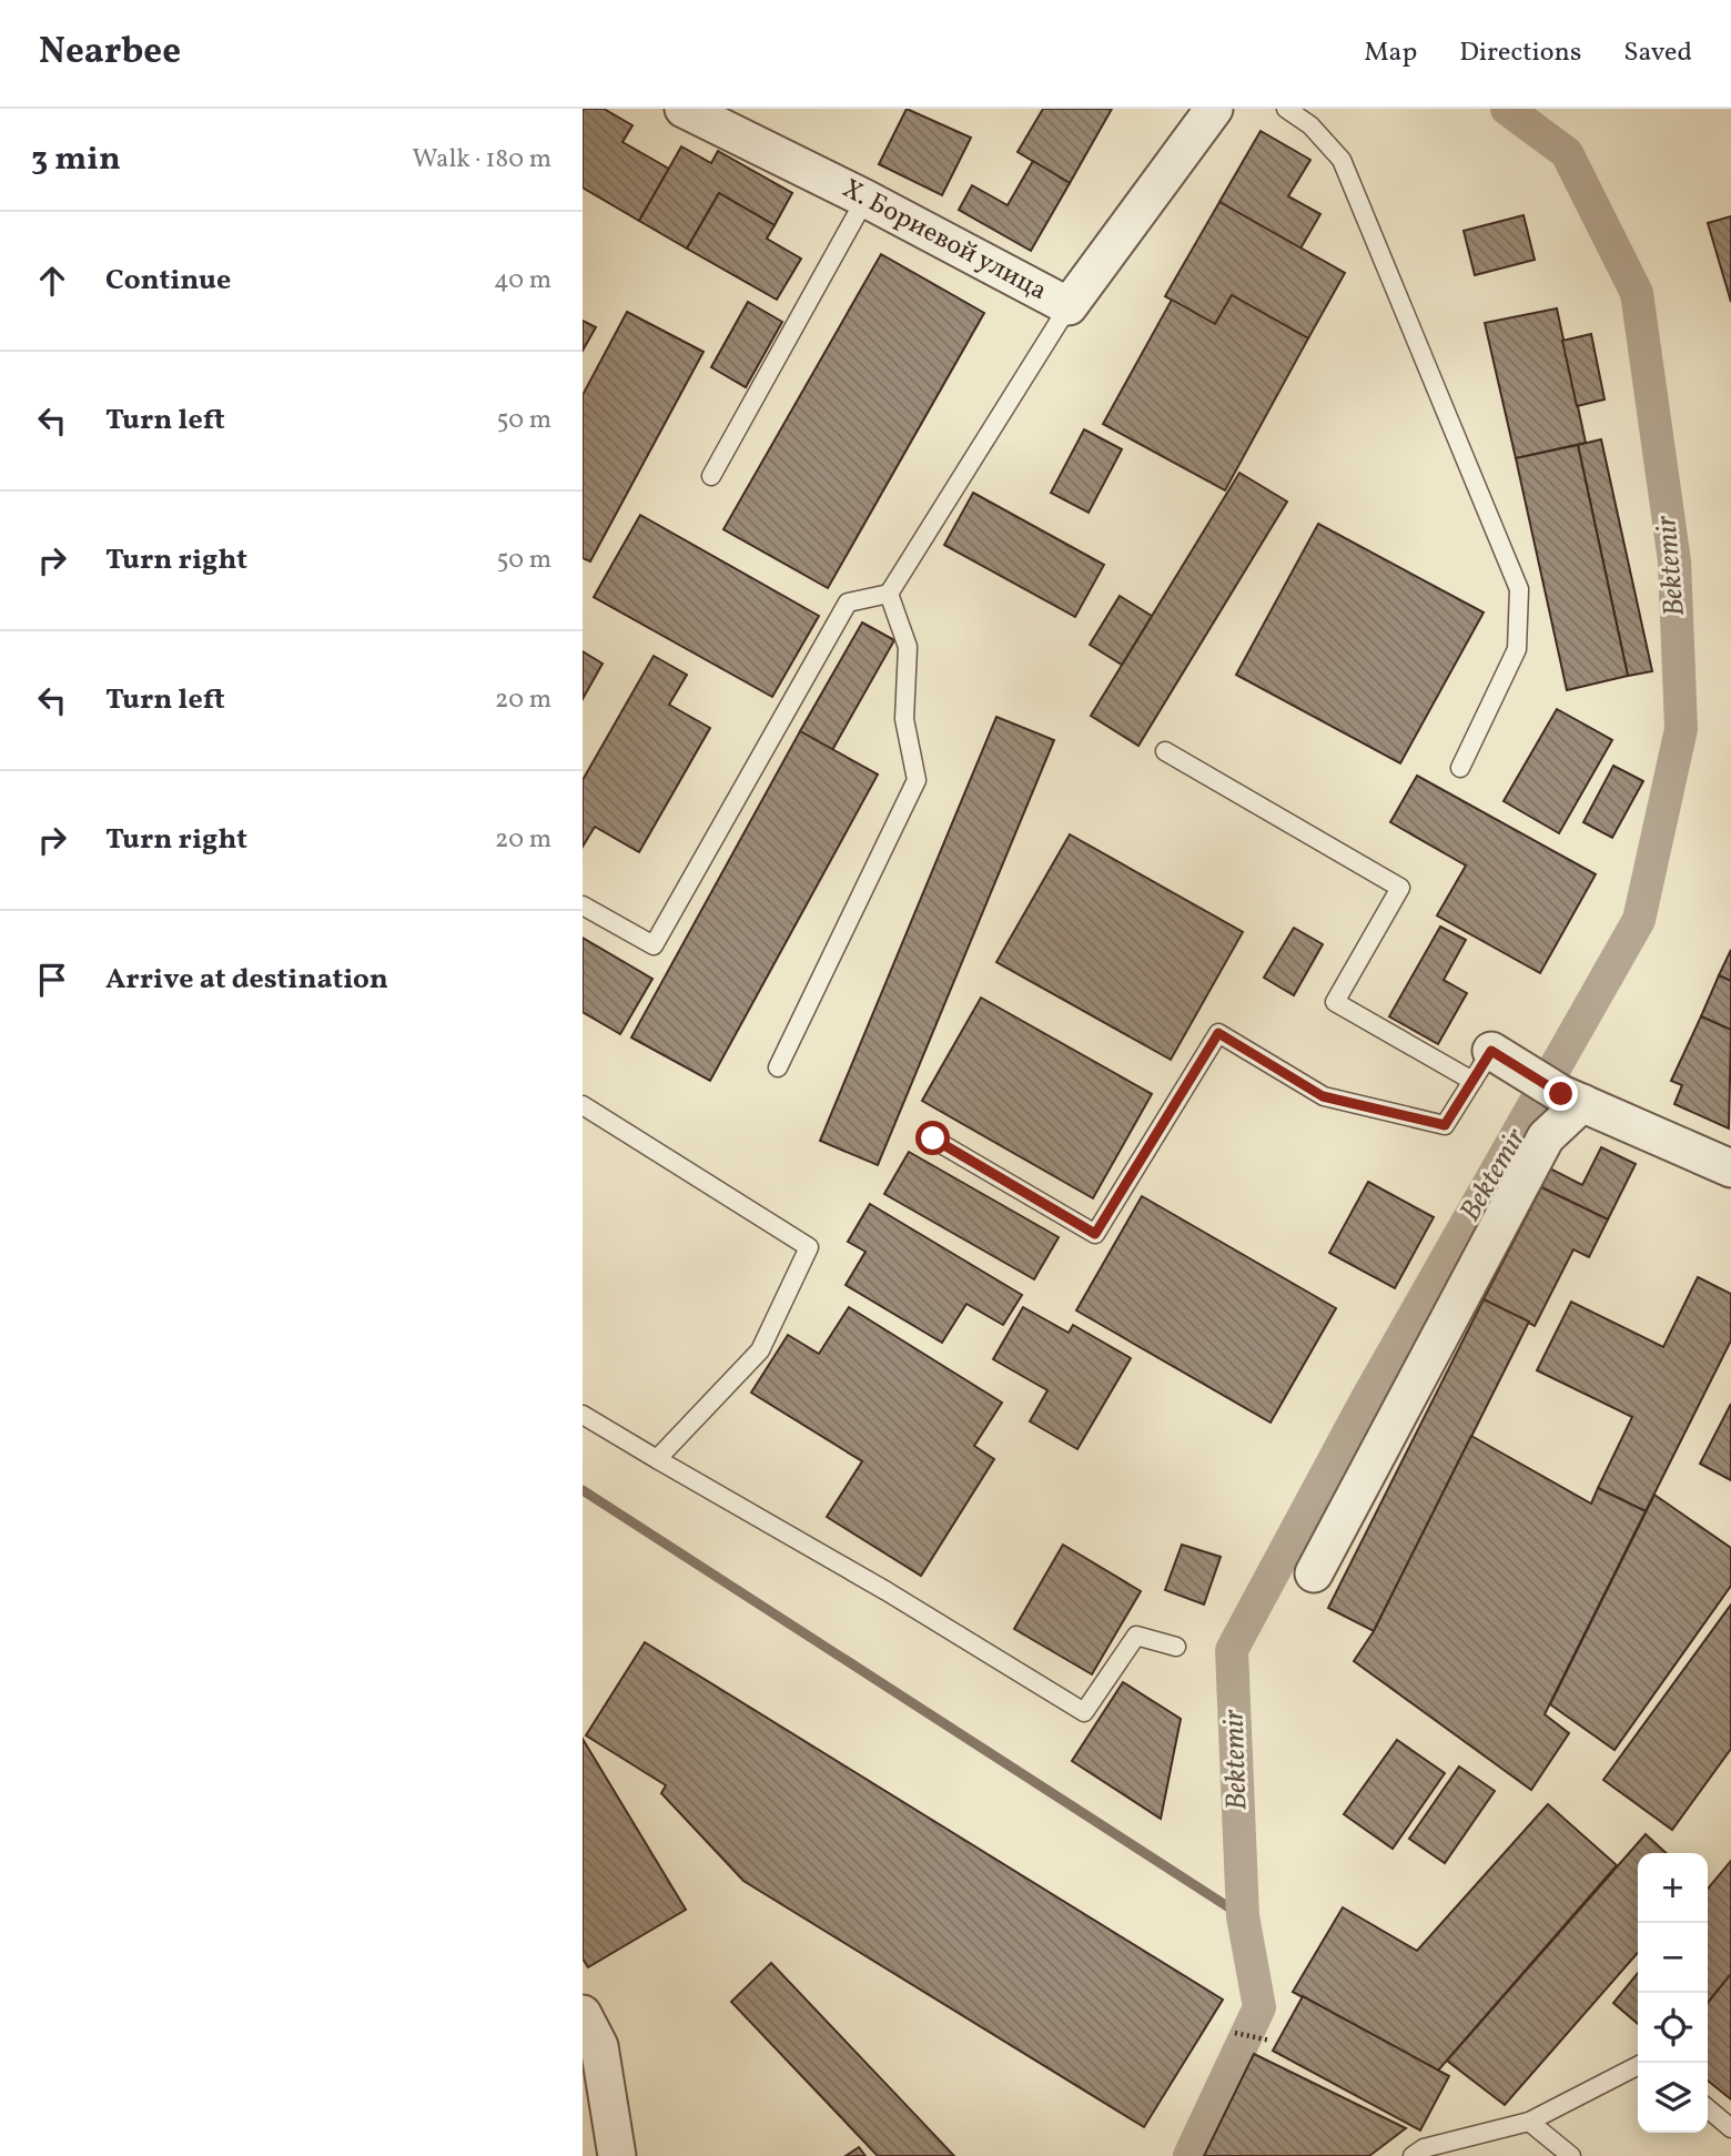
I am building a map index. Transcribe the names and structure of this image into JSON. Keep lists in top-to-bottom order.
{
  "streets": {
    "street": ["Х. Бориевой улица"]
  },
  "water": ["Bektemir"],
  "page": {
    "header": "Nearbee",
    "nav": ["Map", "Directions", "Saved"],
    "heading": ["3 min", "Walk · 180 m"],
    "list": [
      ["Continue", "40 m"],
      ["Turn left", "50 m"],
      ["Turn right", "50 m"],
      ["Turn left", "20 m"],
      ["Turn right", "20 m"],
      "Arrive at destination"
    ],
    "map_buttons": ["+", "−"]
  }
}
